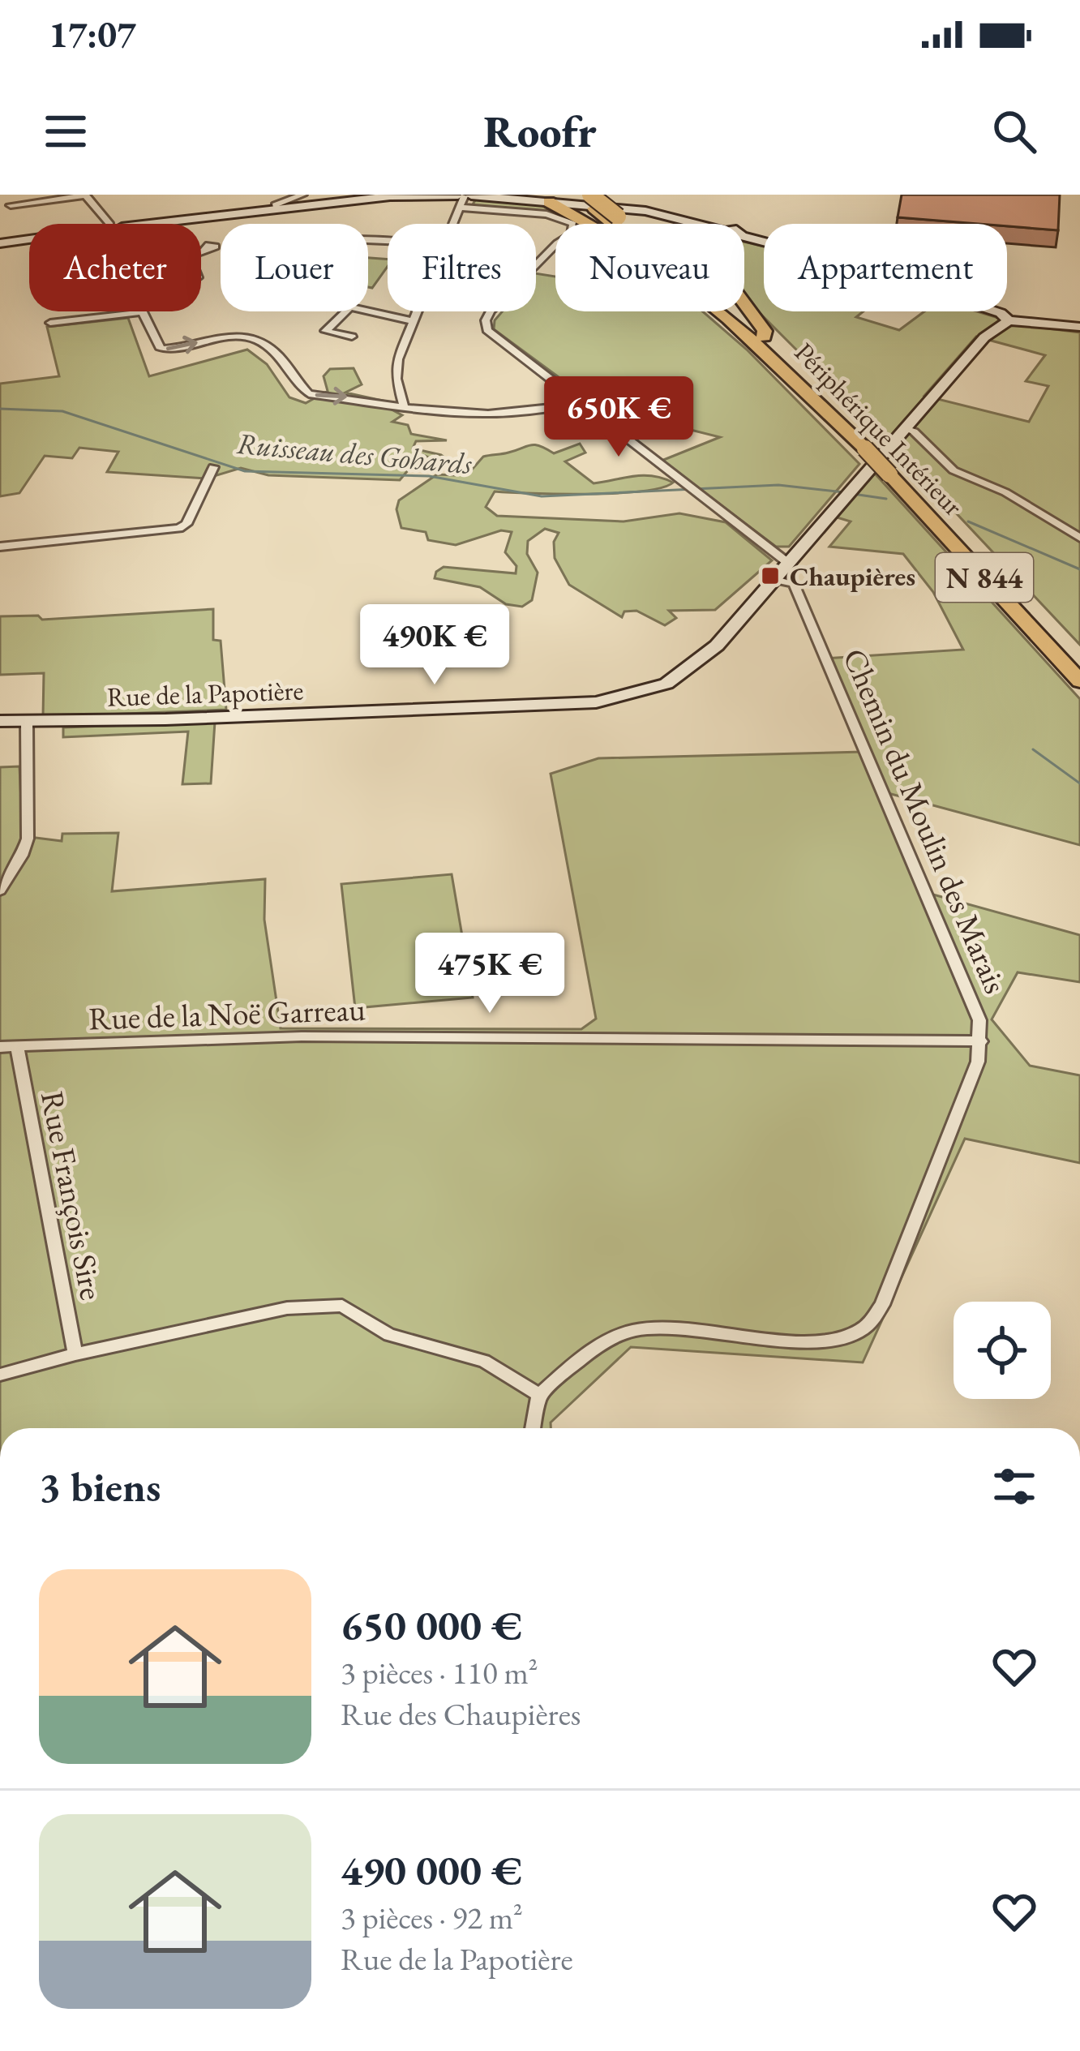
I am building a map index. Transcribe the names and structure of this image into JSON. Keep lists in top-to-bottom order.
{
  "streets": {
    "highway": ["Périphérique Intérieur", "N 844"],
    "street": [
      "Rue de la Papotière",
      "Chemin du Moulin des Marais",
      "Rue de la Noë Garreau",
      "Rue François Sire"
    ]
  },
  "crossings": [
    ["Périphérique Intérieur", "N 844"],
    ["Rue de la Papotière", "Chemin du Moulin des Marais"],
    ["Chemin du Moulin des Marais", "Rue de la Noë Garreau"],
    ["Rue de la Noë Garreau", "Rue François Sire"]
  ],
  "water": ["Ruisseau des Gohards"],
  "places": {
    "transit": ["Chaupières"]
  },
  "page": {
    "status": "17:07",
    "header": "Roofr",
    "chip": [
      "Acheter",
      "Louer",
      "Filtres",
      "Nouveau",
      "Appartement"
    ],
    "price": ["650K €", "490K €", "475K €"],
    "heading": "3 biens",
    "list": [
      {
        "name": "650 000 €",
        "note": "3 pièces · 110 m² · Rue des Chaupières"
      },
      {
        "name": "490 000 €",
        "note": "3 pièces · 92 m² · Rue de la Papotière"
      }
    ]
  }
}
